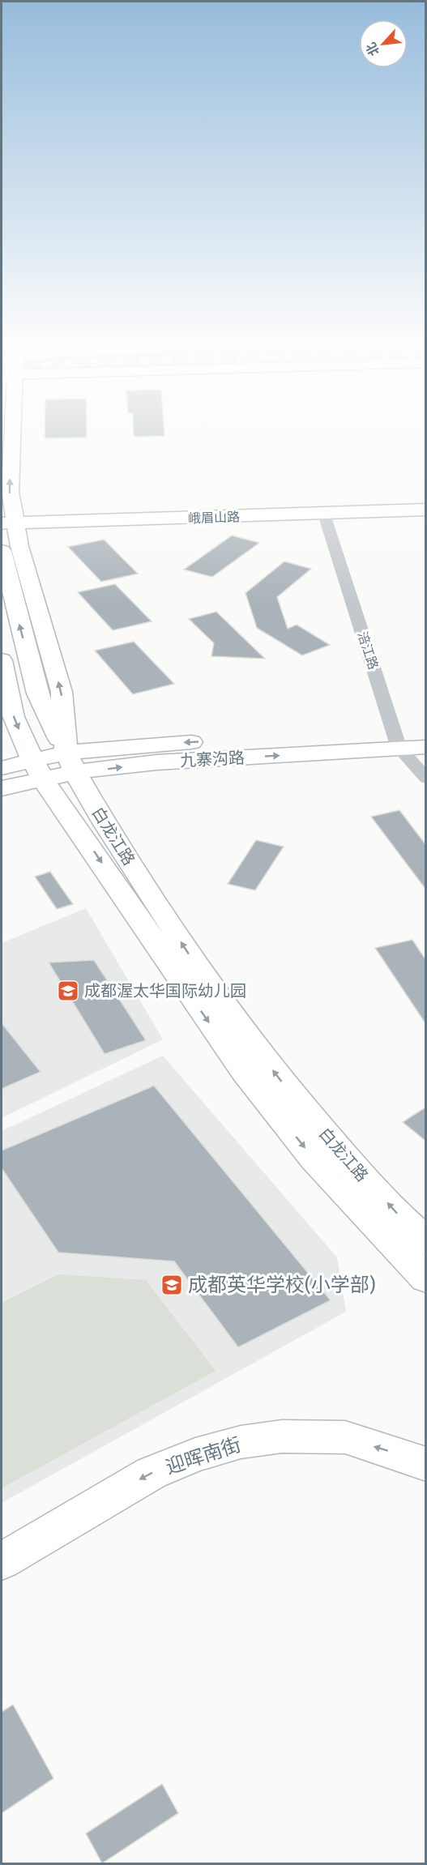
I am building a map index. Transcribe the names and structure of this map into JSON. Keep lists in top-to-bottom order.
{
  "streets": {
    "street": [
      "峨眉山路",
      "涪江路",
      "九寨沟路",
      "白龙江路",
      "迎晖南街"
    ]
  },
  "crossings": [
    ["峨眉山路", "涪江路"],
    ["峨眉山路", "白龙江路"],
    ["涪江路", "九寨沟路"],
    ["九寨沟路", "白龙江路"]
  ],
  "one_way": ["迎晖南街"],
  "places": {
    "school or university": ["成都渥太华国际幼儿园", "成都英华学校(小学部)"]
  },
  "north": "bottom left"
}
